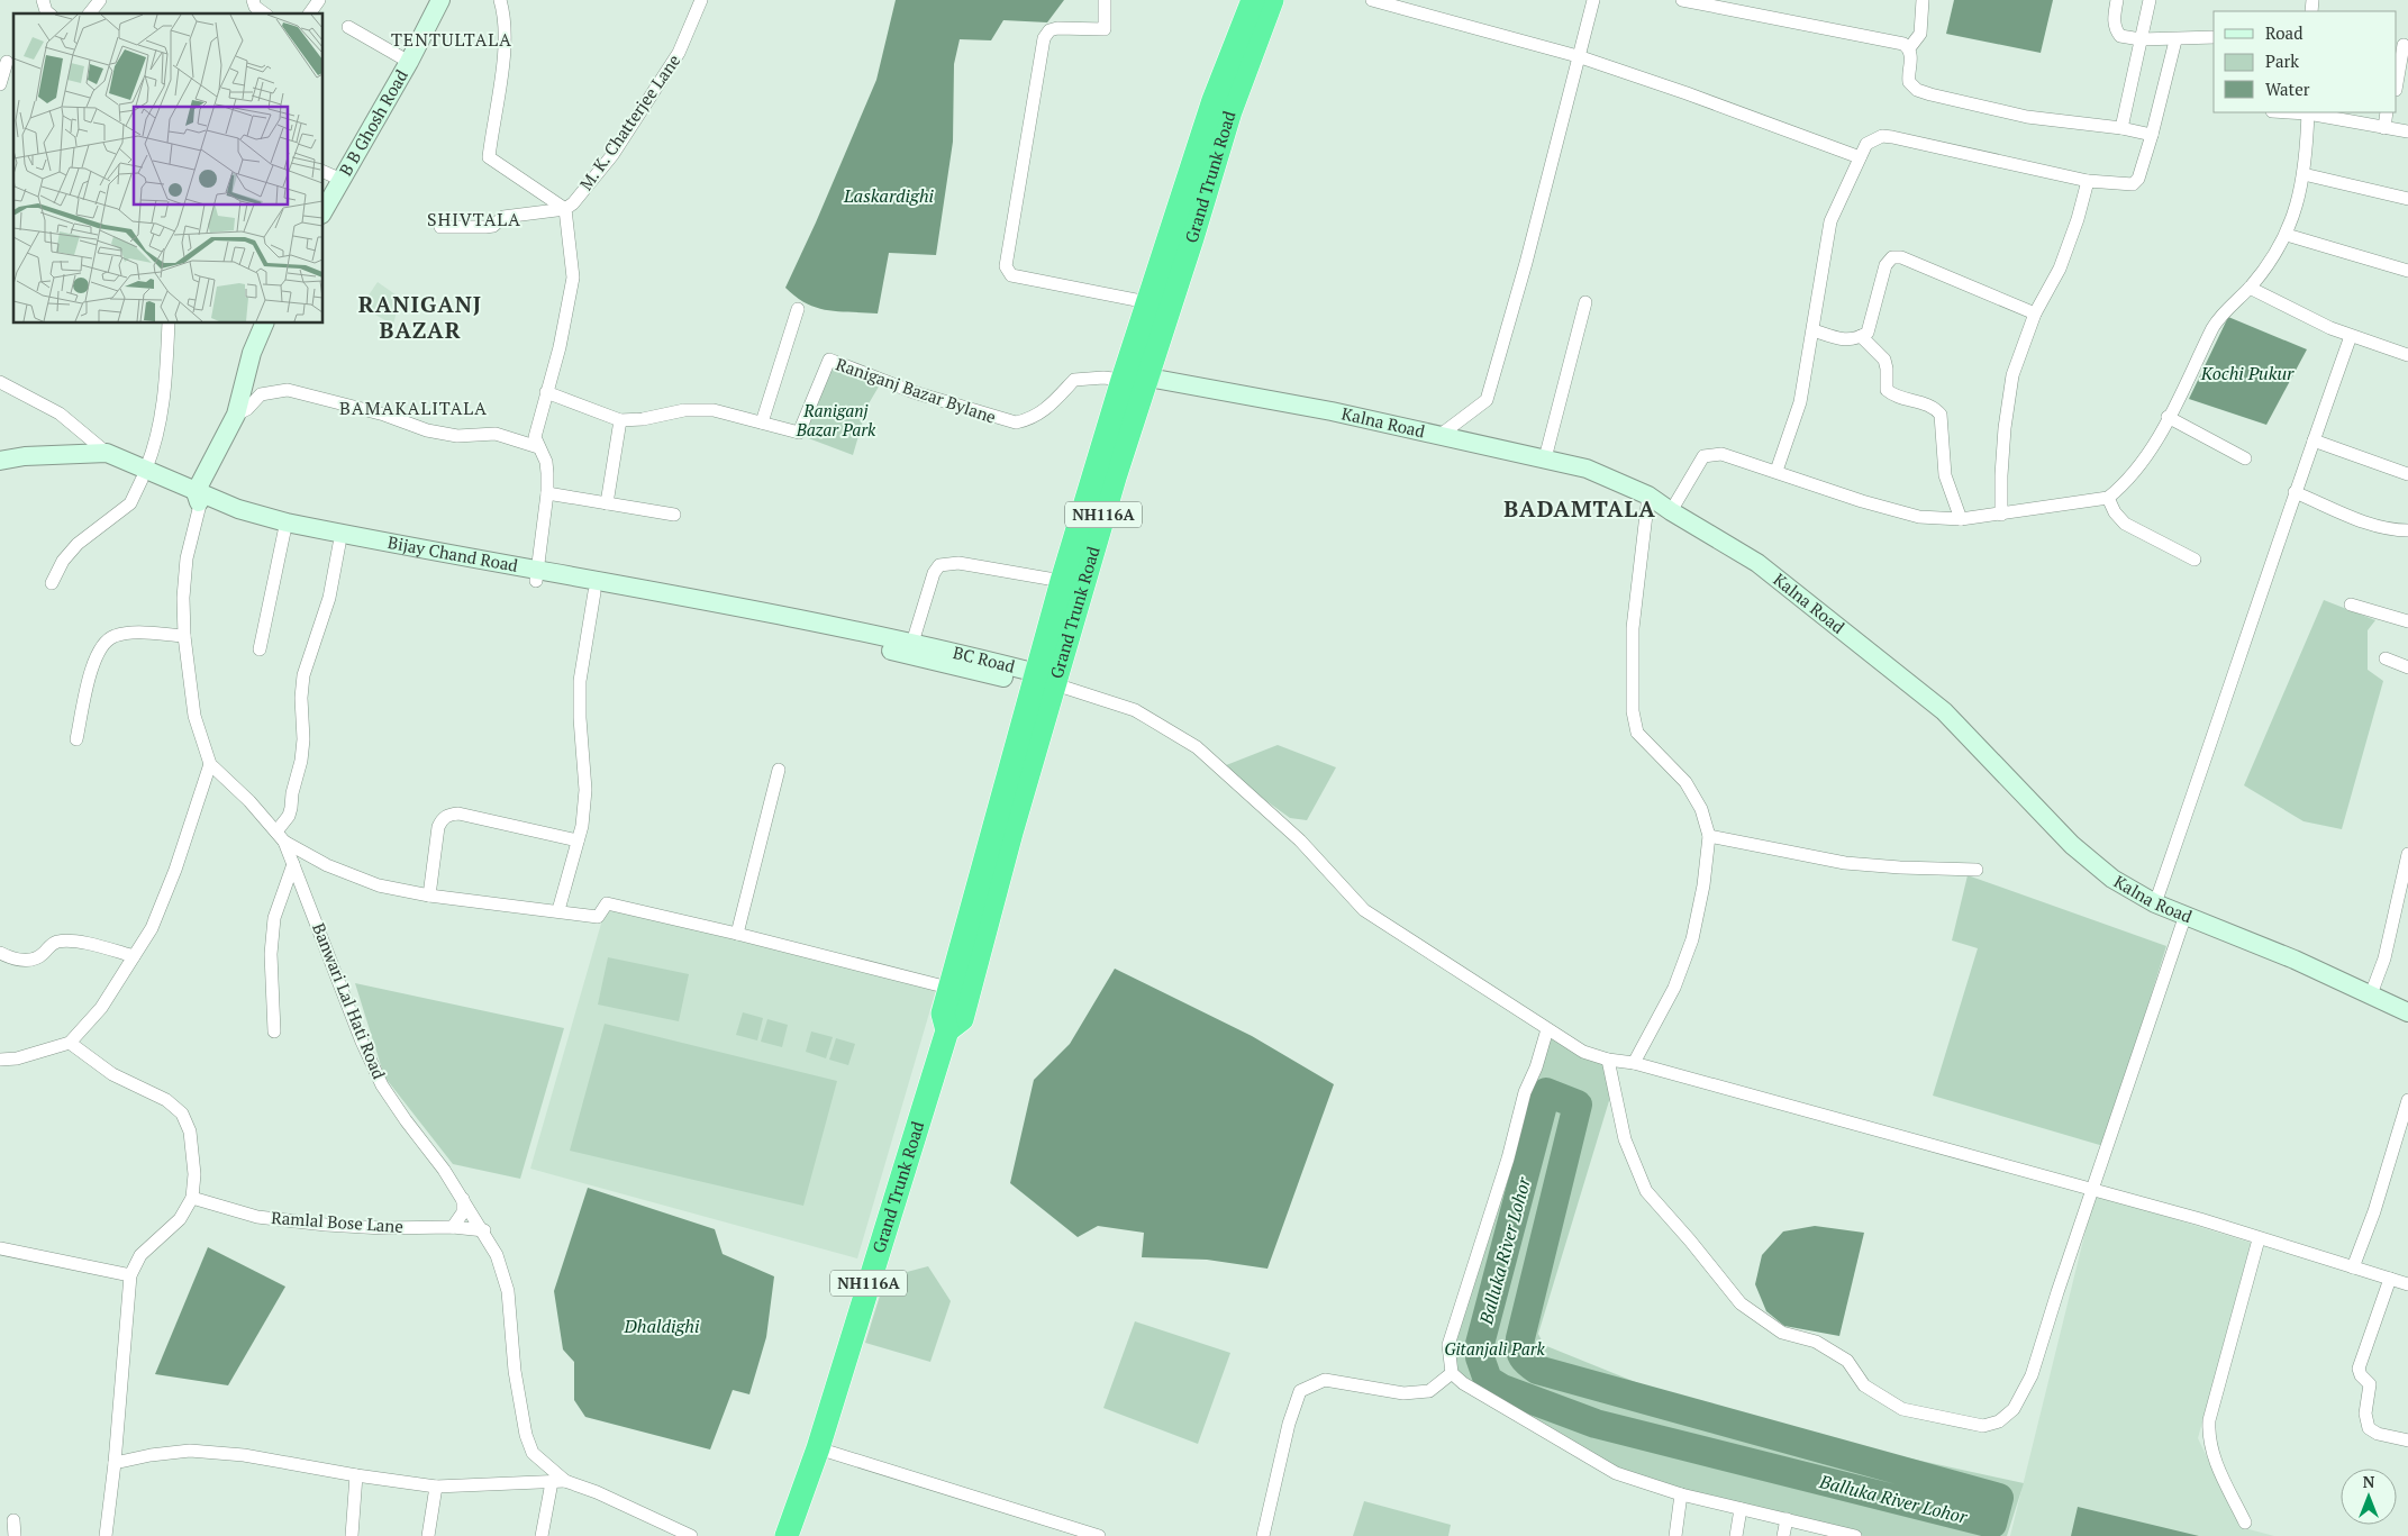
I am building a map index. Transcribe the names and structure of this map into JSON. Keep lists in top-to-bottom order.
{
  "streets": {
    "highway": ["Grand Trunk Road", "NH116A"],
    "main road": [
      "B B Ghosh Road",
      "Kalna Road",
      "Bijay Chand Road",
      "BC Road"
    ],
    "street": [
      "M. K. Chatterjee Lane",
      "Raniganj Bazar Bylane",
      "Banwari Lal Hati Road",
      "Ramlal Bose Lane"
    ]
  },
  "crossings": [
    ["Grand Trunk Road", "Raniganj Bazar Bylane"],
    ["Grand Trunk Road", "Kalna Road"],
    ["Grand Trunk Road", "BC Road"],
    ["Raniganj Bazar Bylane", "Kalna Road"],
    ["Bijay Chand Road", "BC Road"],
    ["Bijay Chand Road", "Banwari Lal Hati Road"],
    ["Banwari Lal Hati Road", "Ramlal Bose Lane"]
  ],
  "districts": [
    "TENTULTALA",
    "SHIVTALA",
    "RANIGANJ BAZAR",
    "BAMAKALITALA",
    "BADAMTALA"
  ],
  "water": [
    "Laskardighi",
    "Kochi Pukur",
    "Balluka River Lohor",
    "Dhaldighi"
  ],
  "parks": ["Raniganj Bazar Park", "Gitanjali Park"],
  "legend": ["Road", "Park", "Water"],
  "north": "top"
}
